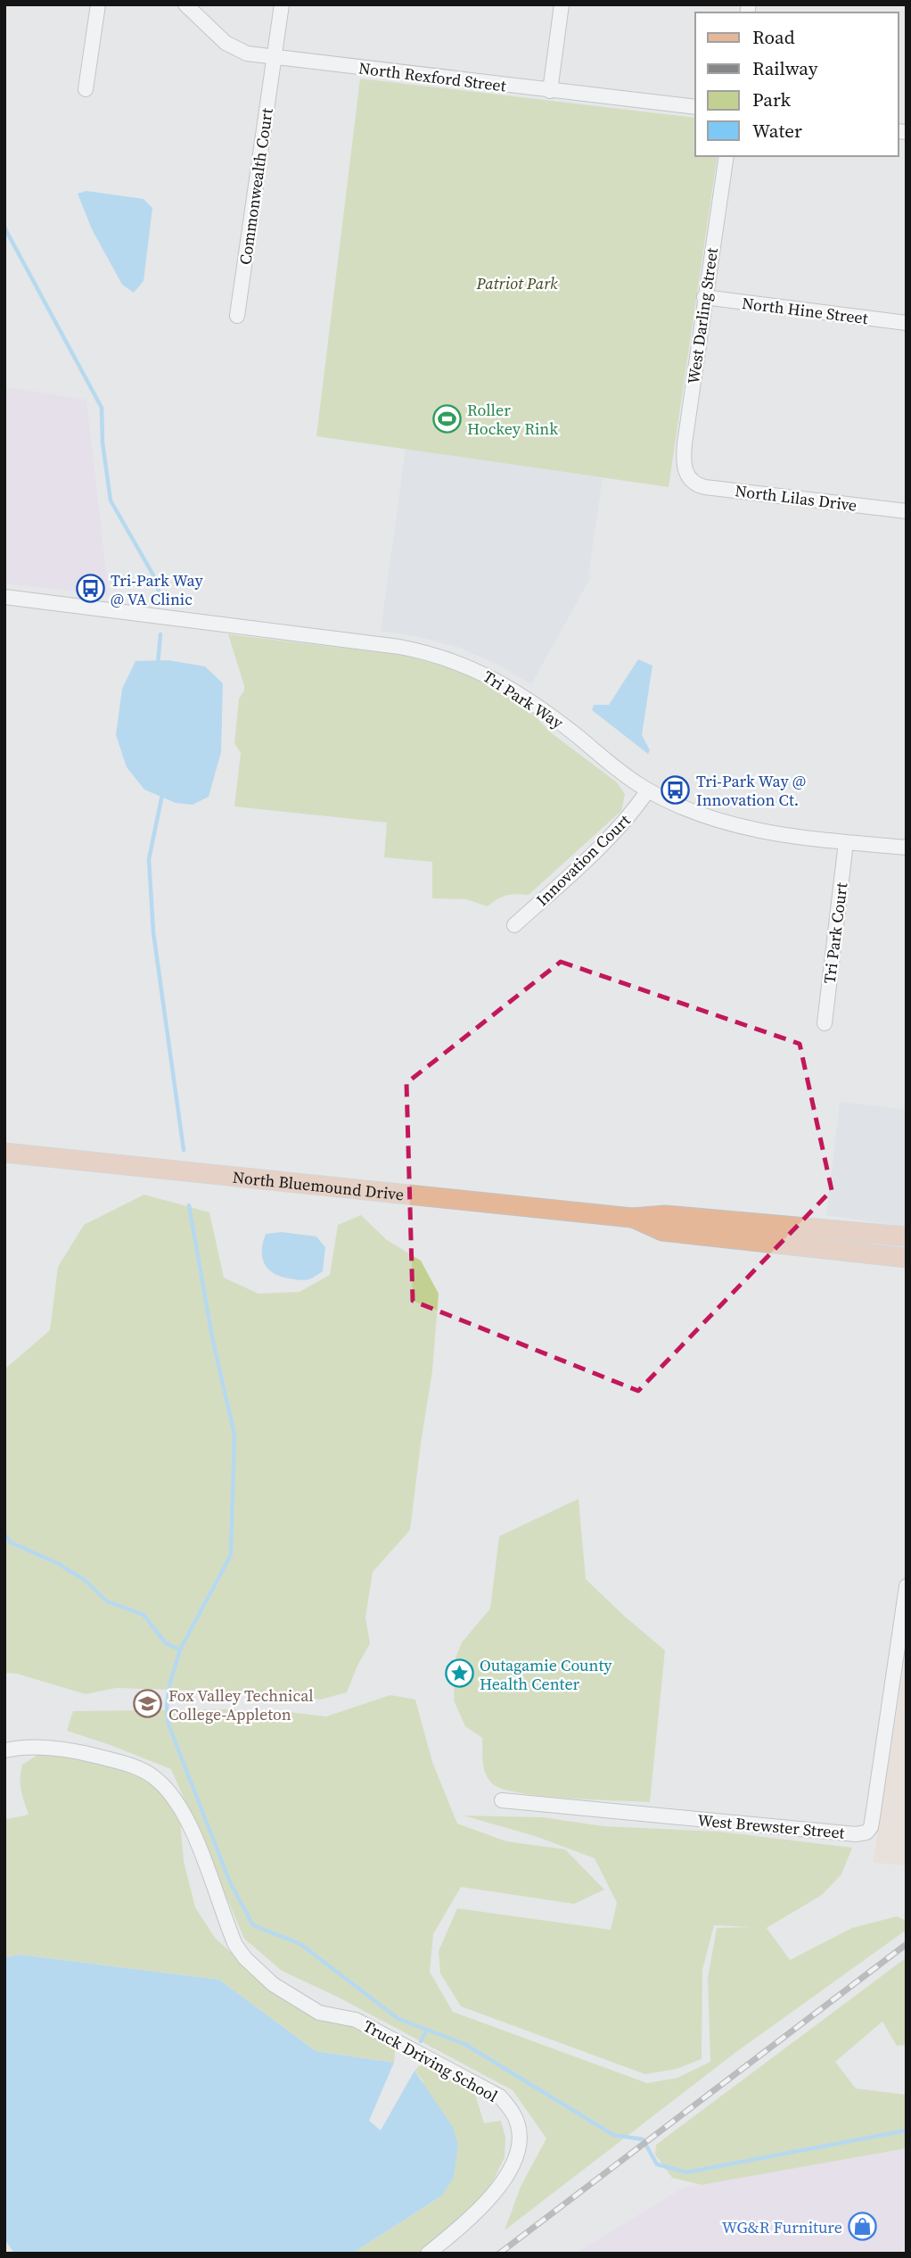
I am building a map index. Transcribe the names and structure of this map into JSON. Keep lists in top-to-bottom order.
{
  "streets": {
    "main road": ["North Bluemound Drive"],
    "street": [
      "North Rexford Street",
      "Commonwealth Court",
      "North Hine Street",
      "West Darling Street",
      "North Lilas Drive",
      "Tri Park Way",
      "Innovation Court",
      "Tri Park Court",
      "West Brewster Street",
      "Truck Driving School"
    ]
  },
  "crossings": [
    ["North Rexford Street", "Commonwealth Court"],
    ["North Hine Street", "West Darling Street"],
    ["West Darling Street", "North Lilas Drive"],
    ["Tri Park Way", "Innovation Court"],
    ["Tri Park Way", "Tri Park Court"]
  ],
  "parks": ["Patriot Park"],
  "places": {
    "sports": ["Roller Hockey Rink"],
    "bus stop": ["Tri-Park Way @ VA Clinic", "Tri-Park Way @ Innovation Ct."],
    "place": ["Outagamie County Health Center"],
    "school or university": ["Fox Valley Technical College-Appleton"],
    "shop": ["WG&R Furniture"]
  },
  "legend": [
    "Road",
    "Railway",
    "Park",
    "Water"
  ]
}
